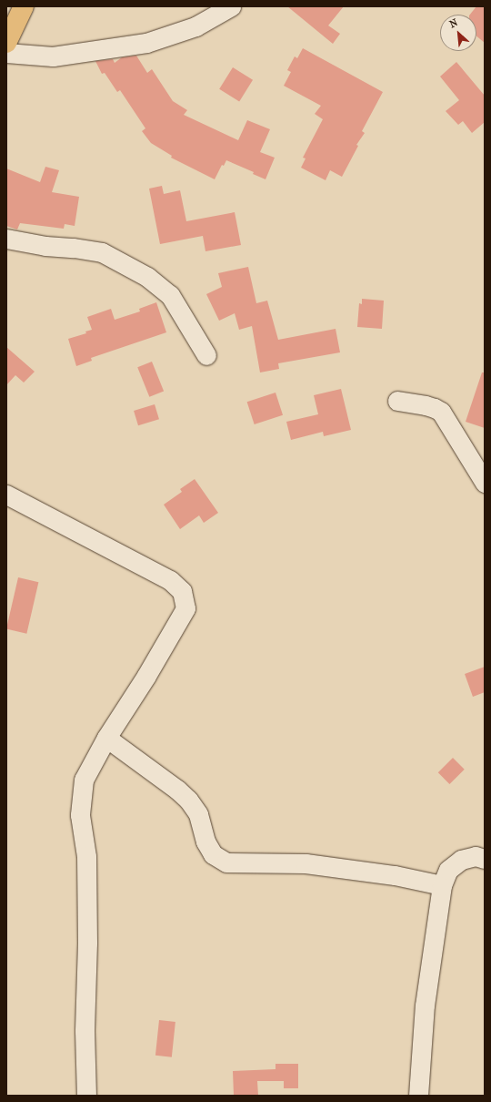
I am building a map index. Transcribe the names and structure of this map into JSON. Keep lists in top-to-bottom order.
{
  "north": "top left"
}
